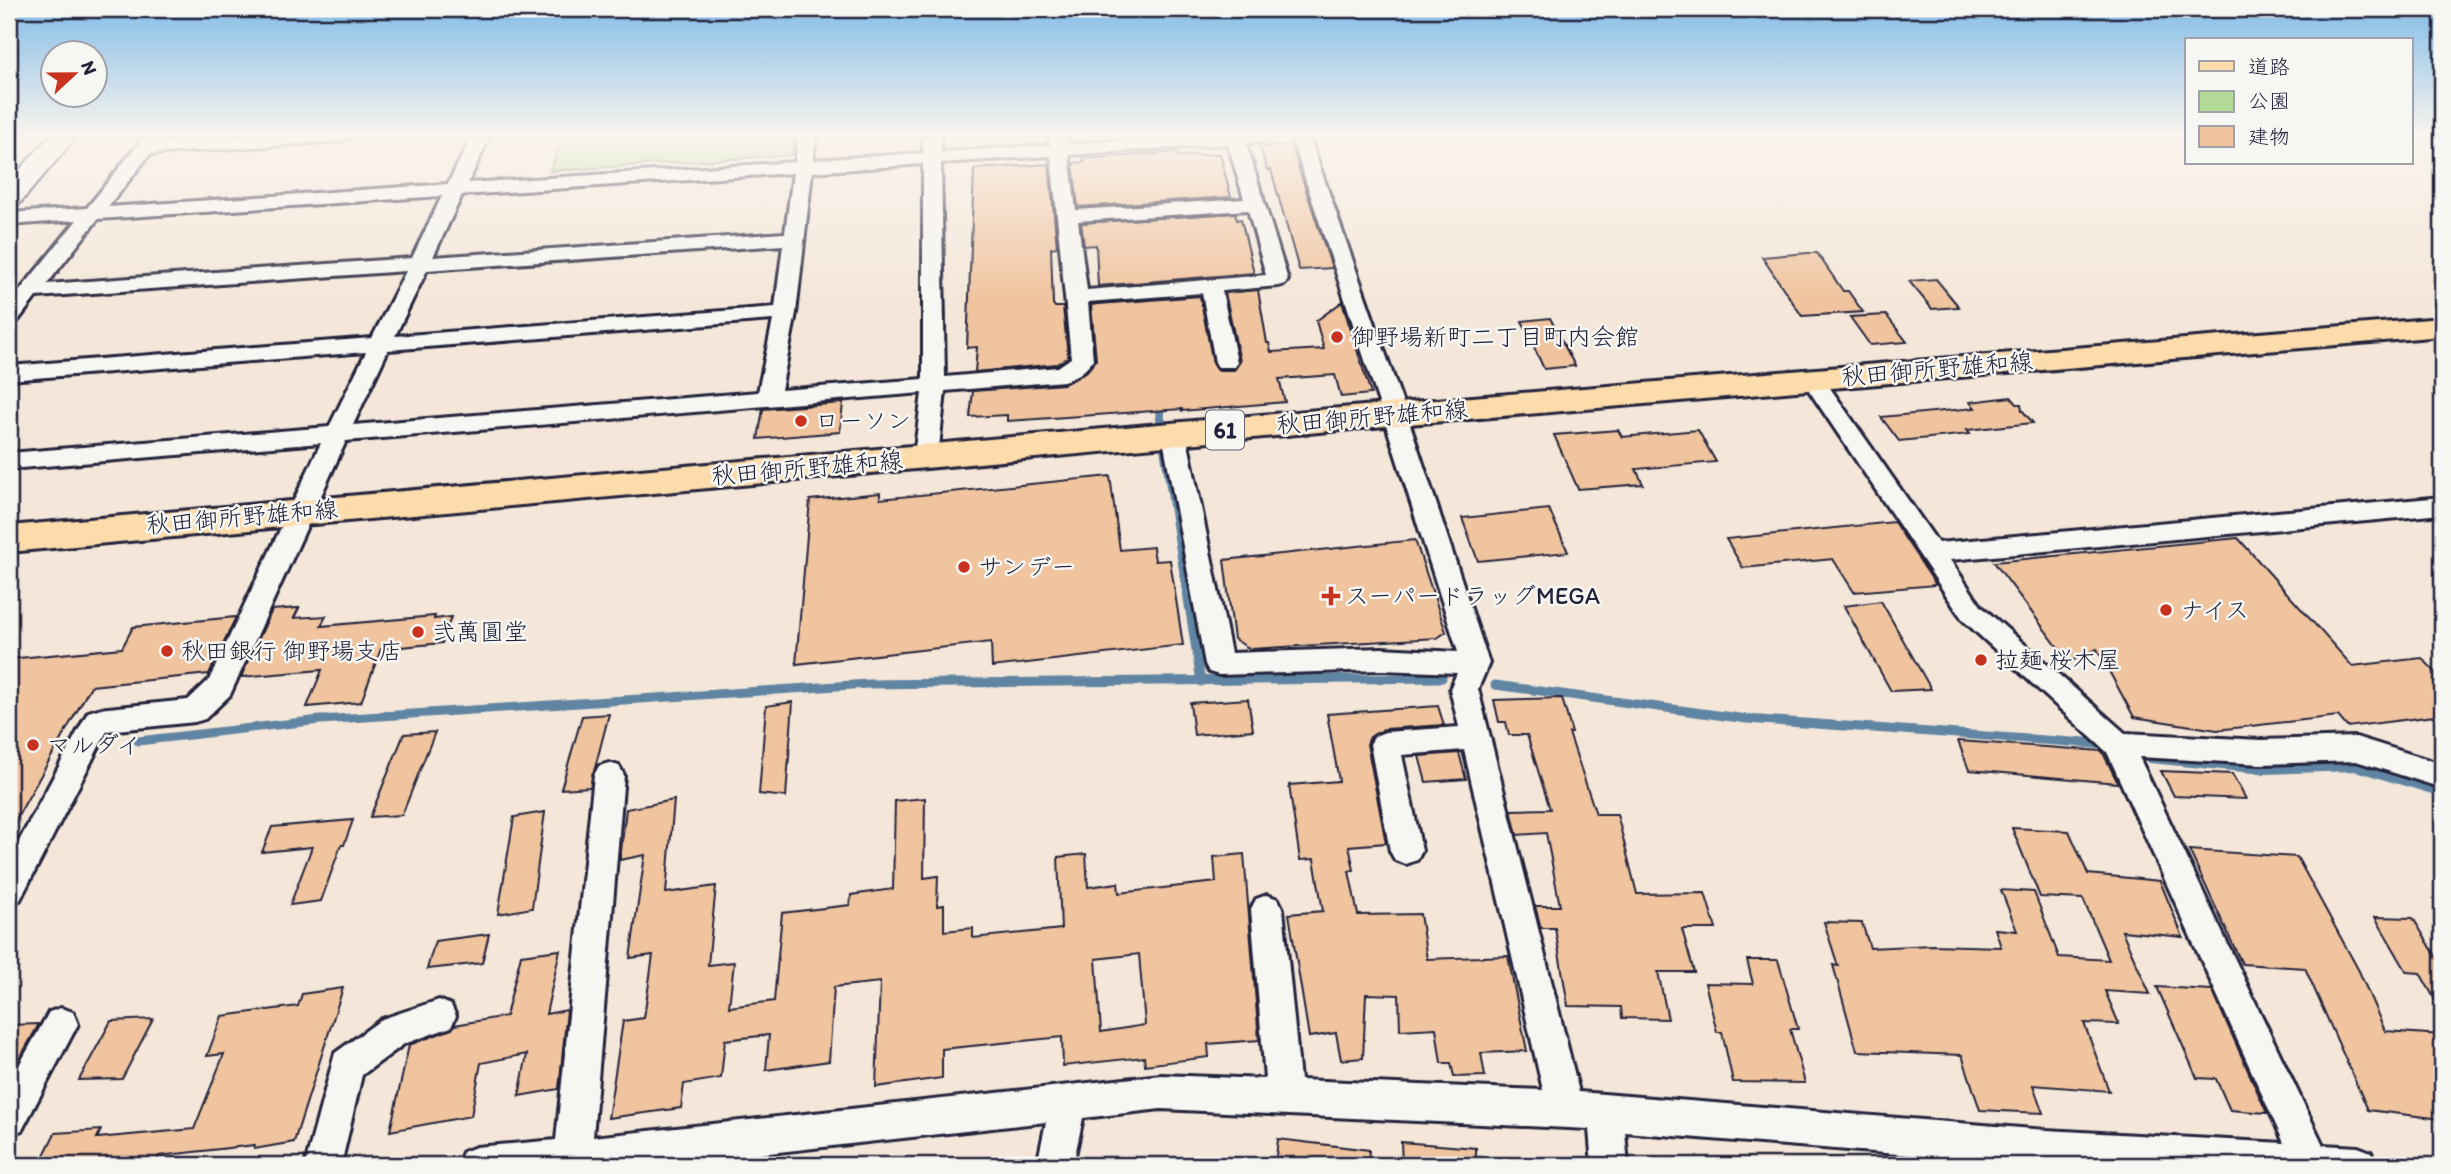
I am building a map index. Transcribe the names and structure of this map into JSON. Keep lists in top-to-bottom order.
{
  "streets": {
    "main road": ["秋田御所野雄和線", "61"]
  },
  "places": {
    "other": [
      "御野場新町二丁目町内会館",
      "ローソン",
      "サンデー",
      "ナイス",
      "弐萬圓堂",
      "秋田銀行 御野場支店",
      "拉麺 桜木屋",
      "マルダイ"
    ],
    "health": ["スーパードラッグMEGA"]
  },
  "legend": ["道路", "公園", "建物"],
  "north": "right"
}
